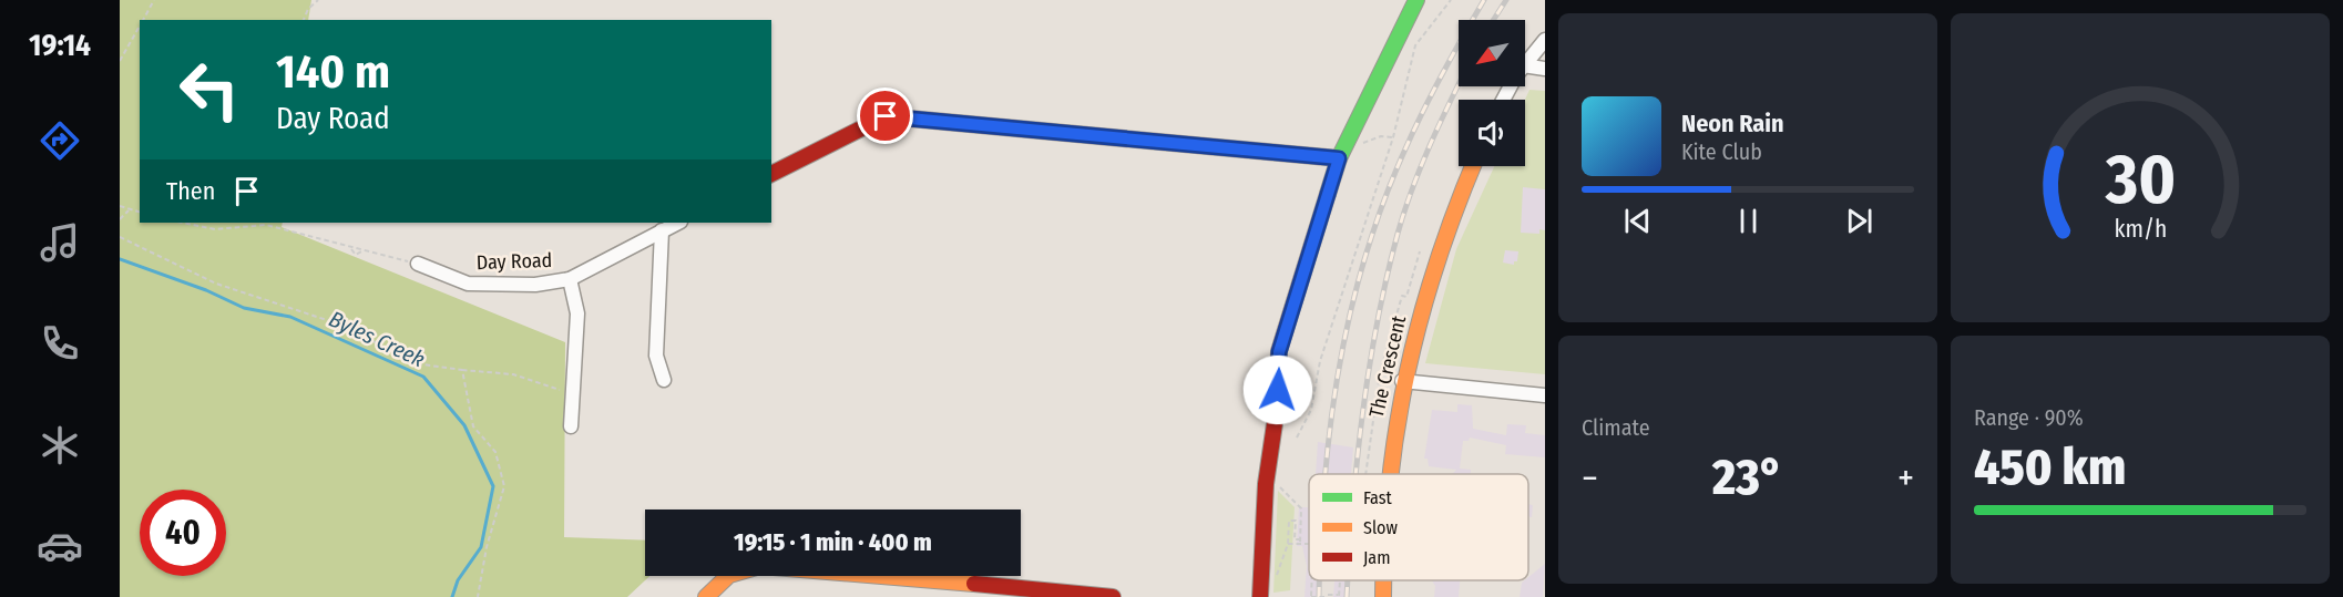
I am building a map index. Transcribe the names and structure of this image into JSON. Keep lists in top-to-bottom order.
{
  "streets": {
    "street": ["Day Road", "The Crescent"]
  },
  "water": ["Byles Creek"],
  "legend": ["Fast", "Slow", "Jam"],
  "north": "bottom left",
  "page": {
    "tabs": "19:14",
    "turn": ["140 m", "Day Road"],
    "song": ["Neon Rain", "Kite Club"],
    "then": "Then",
    "tile": [
      "Climate",
      ["Range · 90%", "450 km"]
    ],
    "heat": ["−", "23°", "+"],
    "limit": "40",
    "trip": "19:15 · 1 min · 400 m",
    "gauge": ["30", "km/h"]
  }
}
